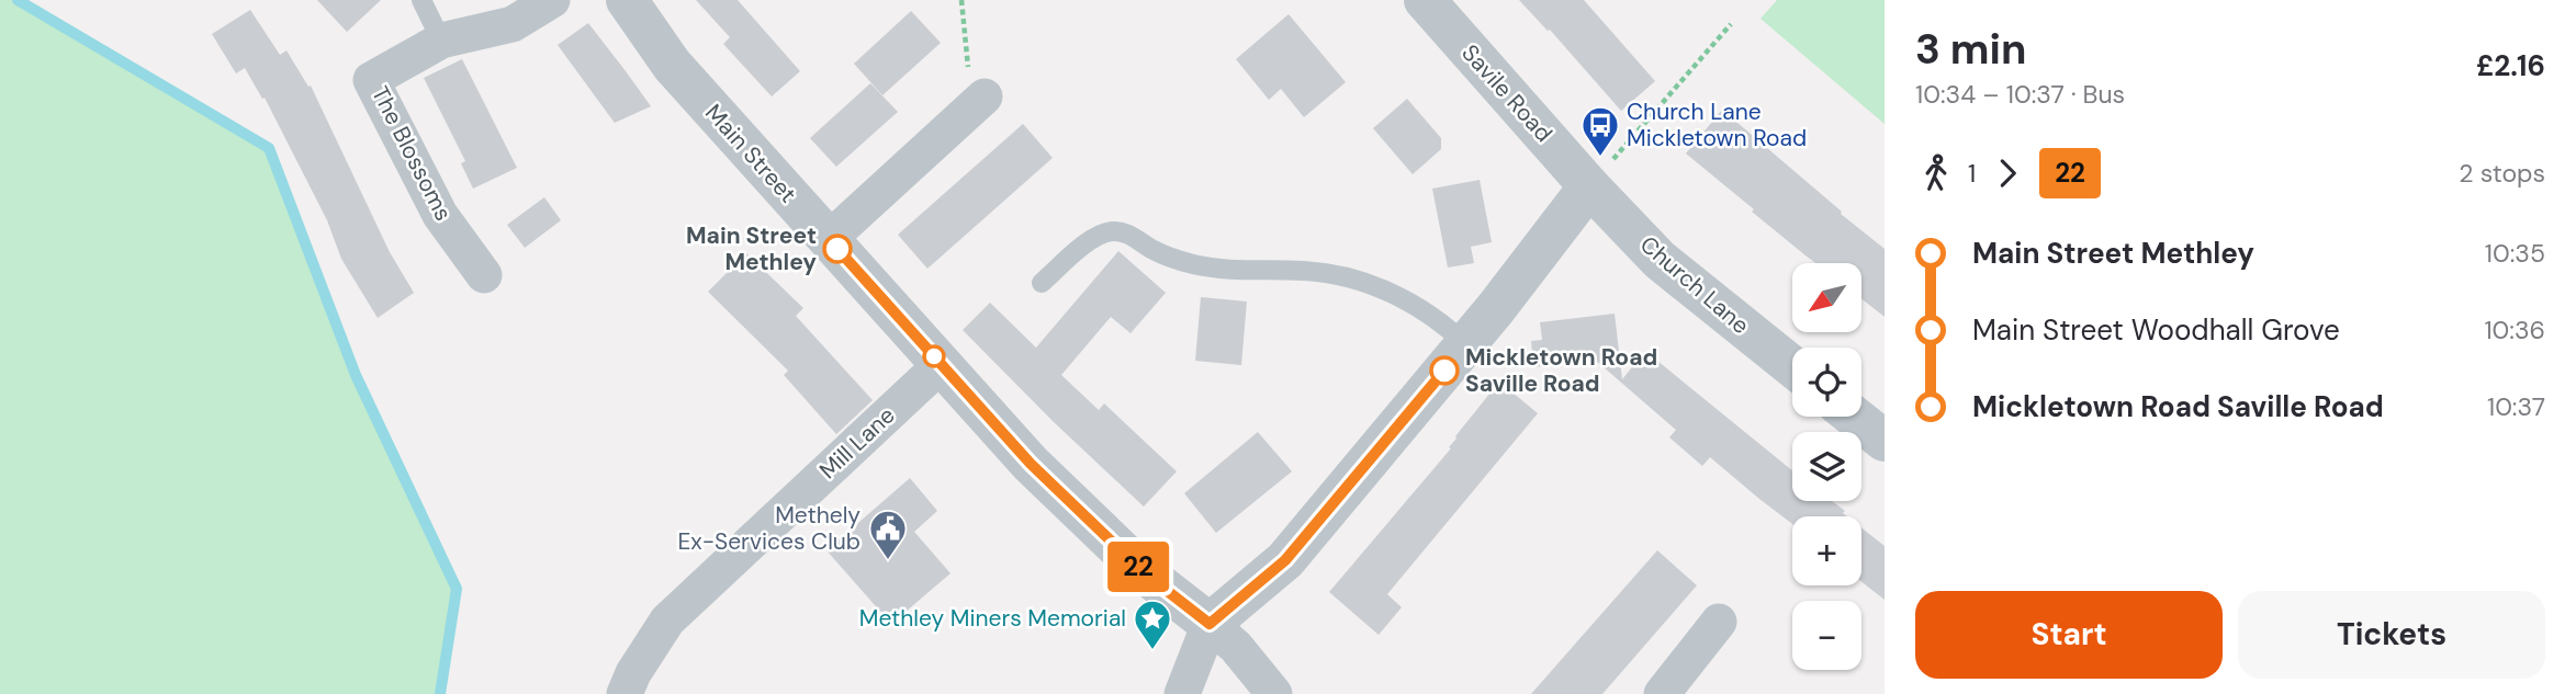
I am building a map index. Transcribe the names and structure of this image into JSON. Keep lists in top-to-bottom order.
{
  "streets": {
    "street": [
      "Savile Road",
      "The Blossoms",
      "Main Street",
      "Church Lane",
      "Mill Lane"
    ]
  },
  "crossings": [
    ["Savile Road", "Church Lane"],
    ["Main Street", "Mill Lane"]
  ],
  "places": {
    "bus stop": ["Church Lane Mickletown Road"],
    "other": ["Main Street Methley", "Mickletown Road Saville Road"],
    "public building": ["Methely Ex-Services Club"],
    "place": ["Methley Miners Memorial"]
  },
  "lines": ["bus line 22"],
  "north": "bottom left",
  "page": {
    "on_map": "22",
    "heading": ["3 min", "10:34 – 10:37 · Bus", "£2.16"],
    "legs": ["1", "22", "2 stops"],
    "list": [
      {
        "name": "Main Street Methley",
        "value": "10:35"
      },
      {
        "name": "Main Street Woodhall Grove",
        "value": "10:36"
      },
      {
        "name": "Mickletown Road Saville Road",
        "value": "10:37"
      }
    ],
    "map_buttons": ["+", "−"],
    "buttons": ["Start", "Tickets"]
  }
}
